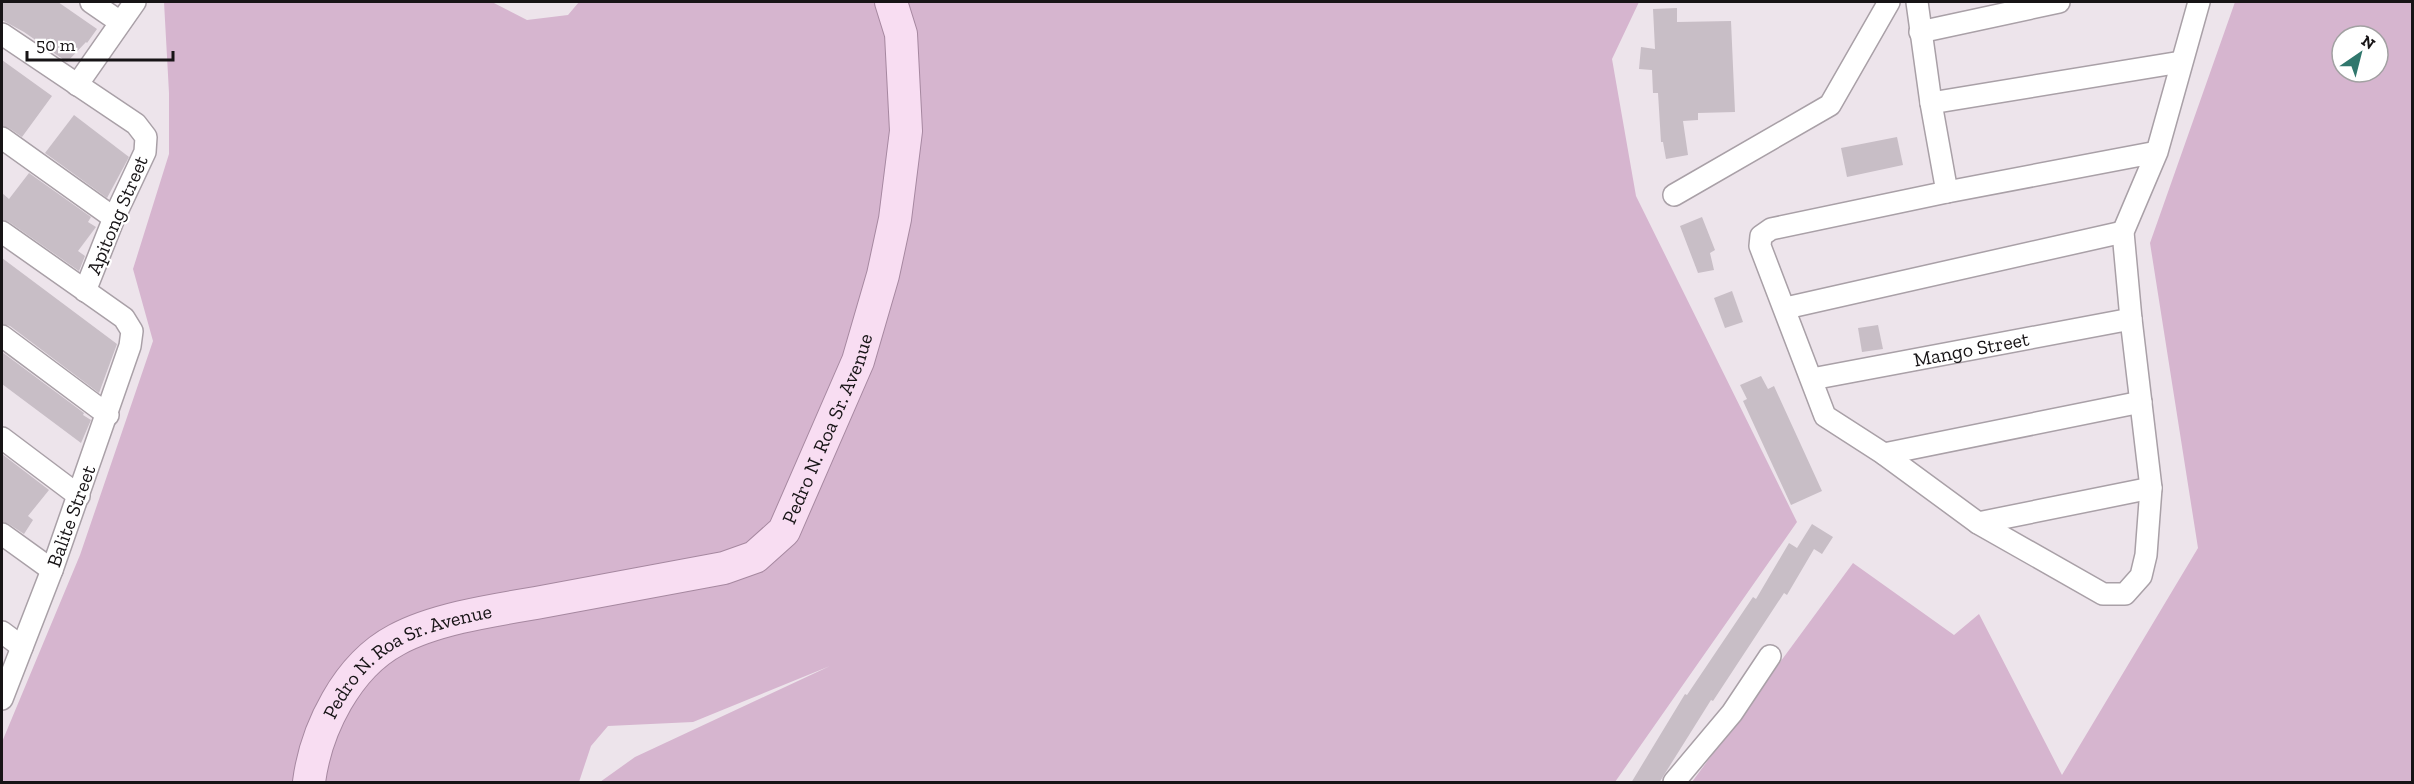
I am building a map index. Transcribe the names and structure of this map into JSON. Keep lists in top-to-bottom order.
{
  "streets": {
    "main road": ["Pedro N. Roa Sr. Avenue"],
    "street": ["Apitong Street", "Mango Street", "Balite Street"]
  },
  "crossings": [
    ["Apitong Street", "Balite Street"]
  ],
  "scale_bar": "50 m",
  "north": "top right"
}
